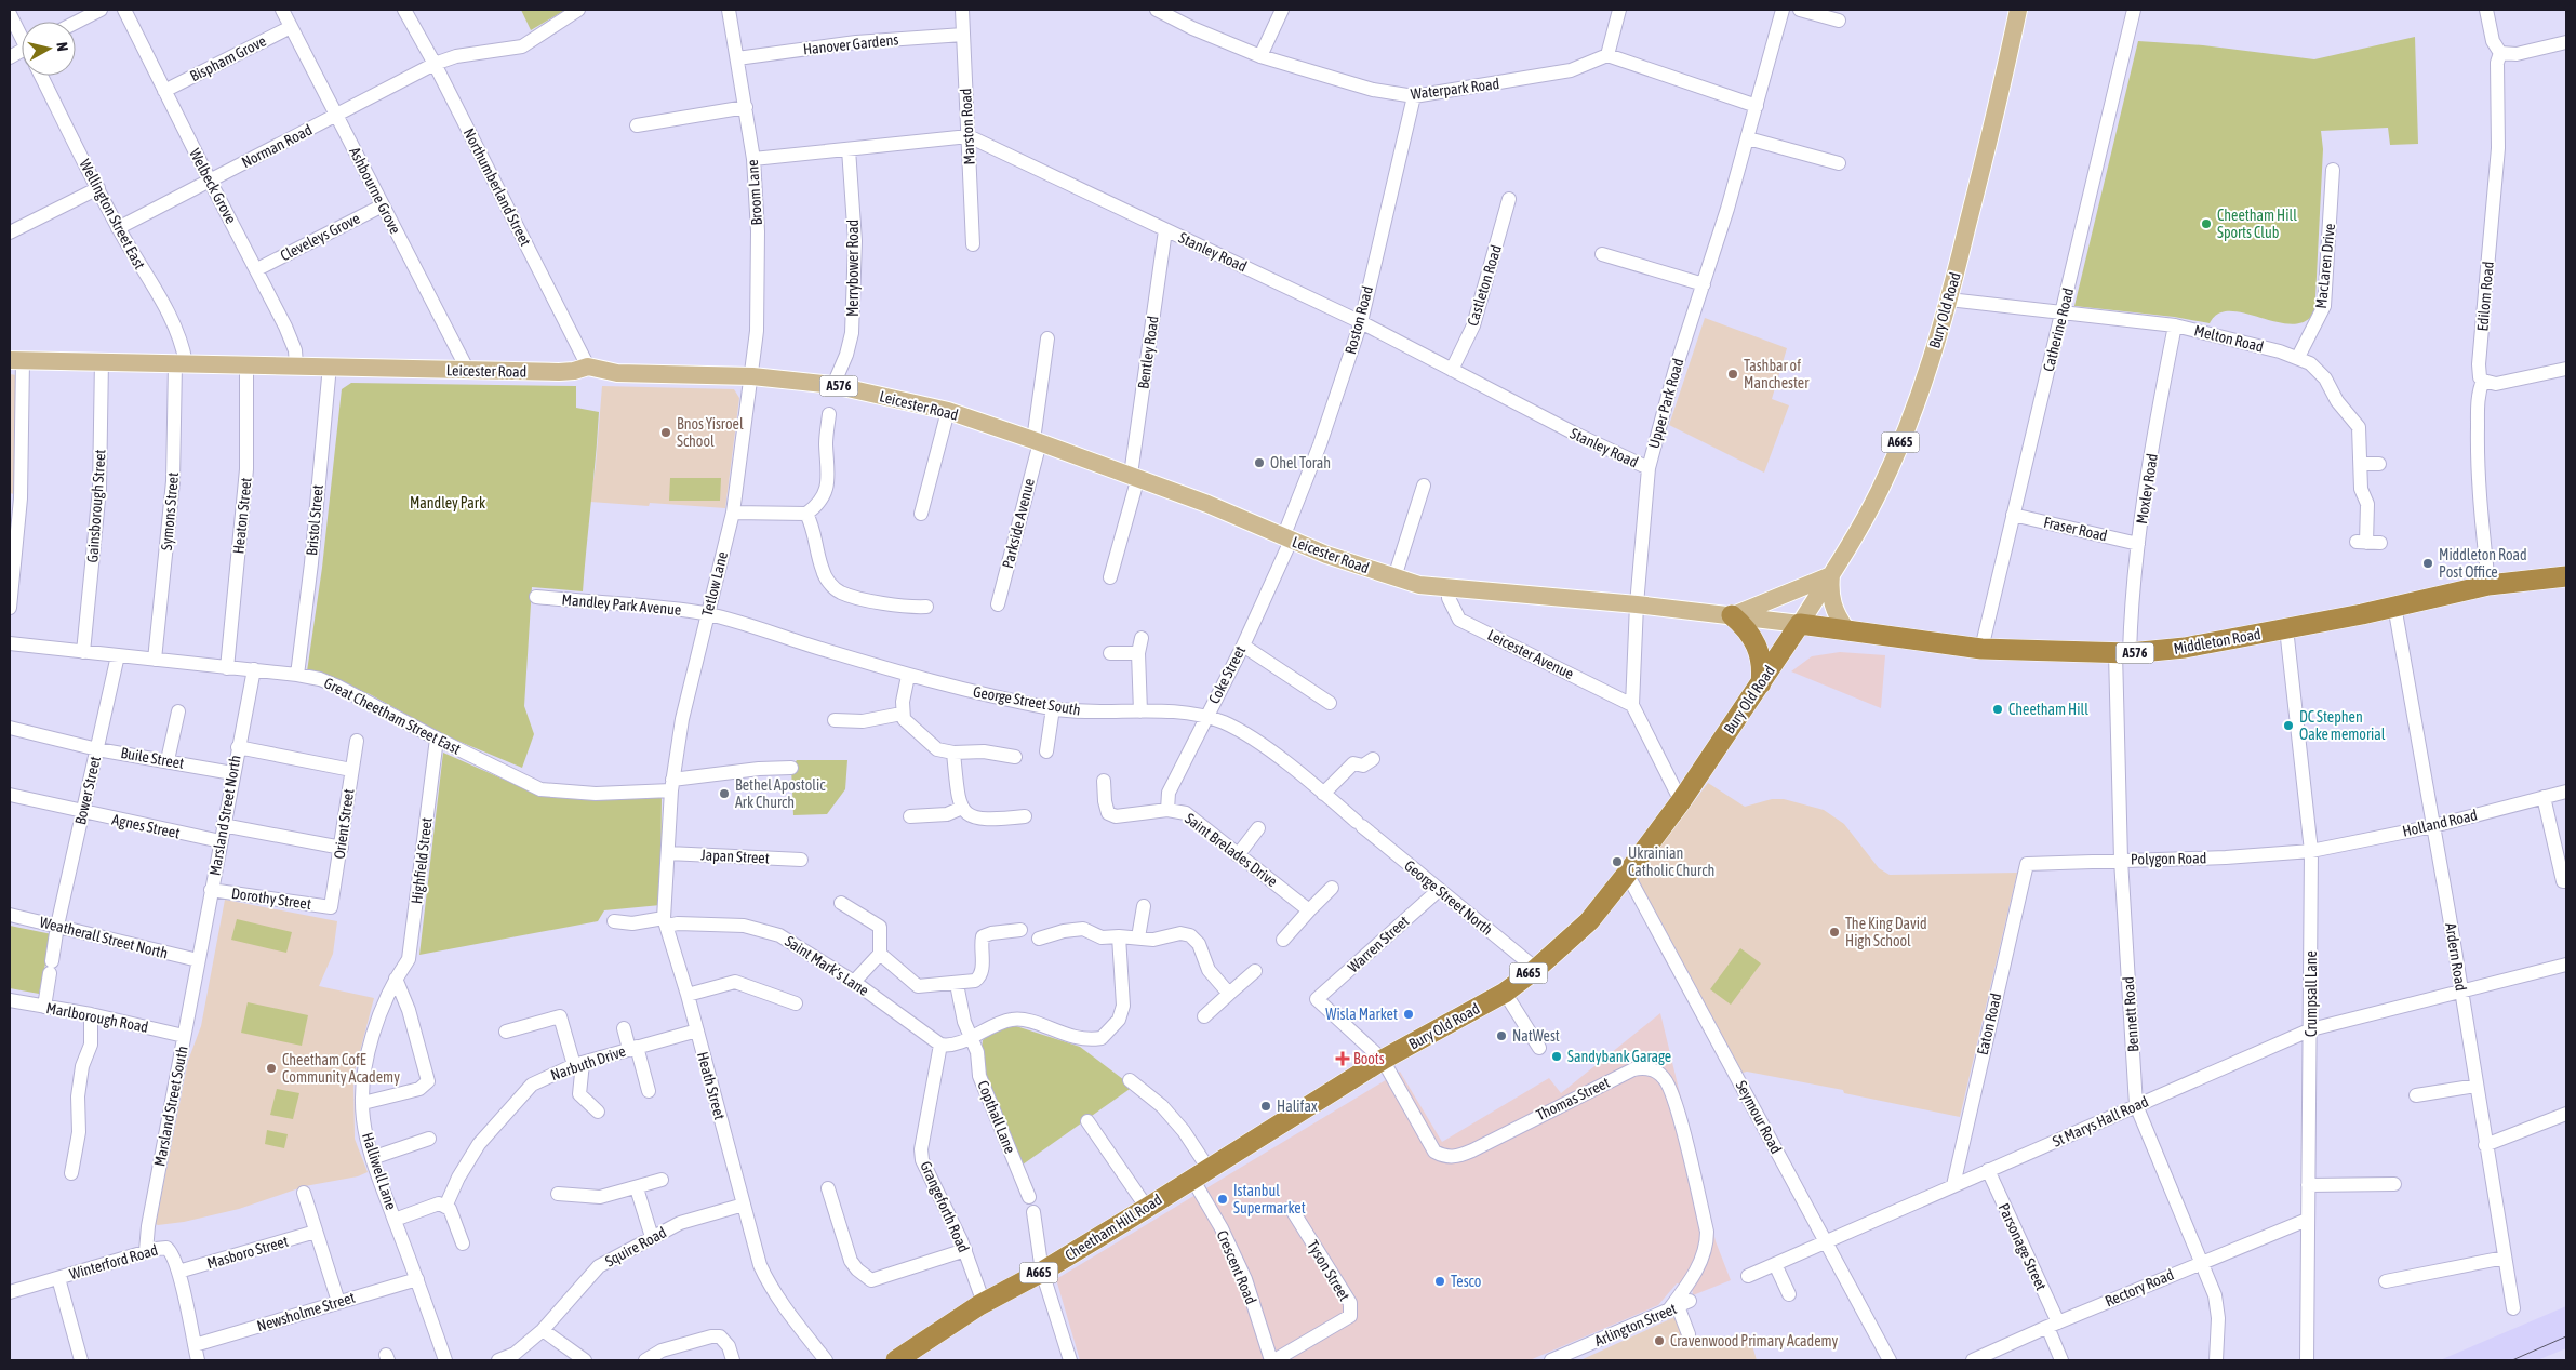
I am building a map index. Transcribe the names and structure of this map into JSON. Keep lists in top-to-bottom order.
{
  "streets": {
    "highway": [
      "Bury Old Road",
      "A576",
      "A665",
      "Middleton Road",
      "Cheetham Hill Road"
    ],
    "main road": ["Leicester Road"],
    "street": [
      "Hanover Gardens",
      "Bispham Grove",
      "Waterpark Road",
      "Marston Road",
      "Norman Road",
      "Welbeck Grove",
      "Northumberland Street",
      "Ashbourne Grove",
      "Broom Lane",
      "Wellington Street East",
      "Cleveleys Grove",
      "Stanley Road",
      "MacLaren Drive",
      "Merrybower Road",
      "Castleton Road",
      "Edilom Road",
      "Roston Road",
      "Catherine Road",
      "Melton Road",
      "Bentley Road",
      "Upper Park Road",
      "Moxley Road",
      "Gainsborough Street",
      "Symons Street",
      "Heaton Street",
      "Bristol Street",
      "Parkside Avenue",
      "Fraser Road",
      "Tetlow Lane",
      "Mandley Park Avenue",
      "Leicester Avenue",
      "Coke Street",
      "George Street South",
      "Great Cheetham Street East",
      "Buile Street",
      "Bower Street",
      "Marsland Street North",
      "Holland Road",
      "Orient Street",
      "Agnes Street",
      "Saint Brelades Drive",
      "Japan Street",
      "Polygon Road",
      "Highfield Street",
      "George Street North",
      "Dorothy Street",
      "Weatherall Street North",
      "Warren Street",
      "Ardern Road",
      "Saint Mark's Lane",
      "Crumpsall Lane",
      "Bennett Road",
      "Marlborough Road",
      "Eaton Road",
      "Narbuth Drive",
      "Heath Street",
      "Thomas Street",
      "Marsland Street South",
      "Copthall Lane",
      "Seymour Road",
      "St Marys Hall Road",
      "Halliwell Lane",
      "Grangeforth Road",
      "Squire Road",
      "Parsonage Street",
      "Masboro Street",
      "Winterford Road",
      "Crescent Road",
      "Tyson Street",
      "Rectory Road",
      "Newsholme Street",
      "Arlington Street"
    ]
  },
  "crossings": [
    ["Hanover Gardens", "Marston Road"],
    ["Hanover Gardens", "Broom Lane"],
    ["Bispham Grove", "Welbeck Grove"],
    ["Bispham Grove", "Ashbourne Grove"],
    ["Waterpark Road", "Roston Road"],
    ["Marston Road", "Stanley Road"],
    ["Norman Road", "Welbeck Grove"],
    ["Norman Road", "Northumberland Street"],
    ["Norman Road", "Ashbourne Grove"],
    ["Norman Road", "Wellington Street East"],
    ["Welbeck Grove", "Cleveleys Grove"],
    ["Welbeck Grove", "Leicester Road"],
    ["Northumberland Street", "Leicester Road"],
    ["Ashbourne Grove", "Cleveleys Grove"],
    ["Ashbourne Grove", "Leicester Road"],
    ["Broom Lane", "Leicester Road"],
    ["Broom Lane", "Tetlow Lane"],
    ["Wellington Street East", "Leicester Road"],
    ["Wellington Street East", "Symons Street"],
    ["Stanley Road", "Castleton Road"],
    ["Stanley Road", "Roston Road"],
    ["Stanley Road", "Bentley Road"],
    ["Stanley Road", "Upper Park Road"],
    ["MacLaren Drive", "Melton Road"],
    ["Merrybower Road", "Leicester Road"],
    ["Edilom Road", "Middleton Road"],
    ["Bury Old Road", "Melton Road"],
    ["Bury Old Road", "Leicester Road"],
    ["Bury Old Road", "Upper Park Road"],
    ["Bury Old Road", "Middleton Road"],
    ["Bury Old Road", "George Street North"],
    ["Bury Old Road", "Thomas Street"],
    ["Bury Old Road", "Seymour Road"],
    ["Bury Old Road", "Cheetham Hill Road"],
    ["Bury Old Road", "Crescent Road"],
    ["Roston Road", "Leicester Road"],
    ["Roston Road", "Coke Street"],
    ["Catherine Road", "Melton Road"],
    ["Catherine Road", "Fraser Road"],
    ["Catherine Road", "Middleton Road"],
    ["Melton Road", "Moxley Road"],
    ["Bentley Road", "Leicester Road"],
    ["Leicester Road", "Upper Park Road"],
    ["Leicester Road", "Gainsborough Street"],
    ["Leicester Road", "Symons Street"],
    ["Leicester Road", "Heaton Street"],
    ["Leicester Road", "Bristol Street"],
    ["Leicester Road", "Parkside Avenue"],
    ["Leicester Road", "Tetlow Lane"],
    ["Leicester Road", "Middleton Road"],
    ["Leicester Road", "Leicester Avenue"],
    ["Leicester Road", "Coke Street"],
    ["Upper Park Road", "Leicester Avenue"],
    ["Moxley Road", "Fraser Road"],
    ["Moxley Road", "Middleton Road"],
    ["Moxley Road", "Bennett Road"],
    ["Gainsborough Street", "Great Cheetham Street East"],
    ["Symons Street", "Great Cheetham Street East"],
    ["Heaton Street", "Great Cheetham Street East"],
    ["Bristol Street", "Great Cheetham Street East"],
    ["Tetlow Lane", "Mandley Park Avenue"],
    ["Tetlow Lane", "George Street South"],
    ["Tetlow Lane", "Great Cheetham Street East"],
    ["Tetlow Lane", "Heath Street"],
    ["Mandley Park Avenue", "George Street South"],
    ["Middleton Road", "Ardern Road"],
    ["Middleton Road", "Crumpsall Lane"],
    ["Middleton Road", "Bennett Road"],
    ["Coke Street", "George Street South"],
    ["Coke Street", "Saint Brelades Drive"],
    ["George Street South", "George Street North"],
    ["Great Cheetham Street East", "Bower Street"],
    ["Great Cheetham Street East", "Marsland Street North"],
    ["Great Cheetham Street East", "Highfield Street"],
    ["Great Cheetham Street East", "Heath Street"],
    ["Buile Street", "Bower Street"],
    ["Buile Street", "Marsland Street North"],
    ["Bower Street", "Agnes Street"],
    ["Bower Street", "Weatherall Street North"],
    ["Bower Street", "Marlborough Road"],
    ["Marsland Street North", "Agnes Street"],
    ["Marsland Street North", "Dorothy Street"],
    ["Marsland Street North", "Weatherall Street North"],
    ["Marsland Street North", "Marsland Street South"],
    ["Holland Road", "Polygon Road"],
    ["Holland Road", "Ardern Road"],
    ["Holland Road", "Crumpsall Lane"],
    ["Orient Street", "Dorothy Street"],
    ["Japan Street", "Heath Street"],
    ["Polygon Road", "Crumpsall Lane"],
    ["Polygon Road", "Bennett Road"],
    ["Polygon Road", "Eaton Road"],
    ["Highfield Street", "Halliwell Lane"],
    ["George Street North", "Warren Street"],
    ["Weatherall Street North", "Marsland Street South"],
    ["Warren Street", "Thomas Street"],
    ["Ardern Road", "St Marys Hall Road"],
    ["Saint Mark's Lane", "Heath Street"],
    ["Saint Mark's Lane", "Grangeforth Road"],
    ["Crumpsall Lane", "St Marys Hall Road"],
    ["Crumpsall Lane", "Rectory Road"],
    ["Bennett Road", "St Marys Hall Road"],
    ["Bennett Road", "Rectory Road"],
    ["Marlborough Road", "Marsland Street South"],
    ["Eaton Road", "St Marys Hall Road"],
    ["Narbuth Drive", "Heath Street"],
    ["Heath Street", "Squire Road"],
    ["Thomas Street", "Arlington Street"],
    ["Marsland Street South", "Winterford Road"],
    ["Seymour Road", "St Marys Hall Road"],
    ["St Marys Hall Road", "Parsonage Street"],
    ["Halliwell Lane", "Newsholme Street"],
    ["Grangeforth Road", "Cheetham Hill Road"],
    ["Cheetham Hill Road", "Crescent Road"],
    ["Parsonage Street", "Rectory Road"],
    ["Masboro Street", "Winterford Road"],
    ["Winterford Road", "Newsholme Street"],
    ["Crescent Road", "Tyson Street"]
  ],
  "parks": ["Mandley Park"],
  "places": {
    "other": [
      "Cheetham Hill Sports Club",
      "Tashbar of Manchester",
      "Bnos Yisroel School",
      "Ohel Torah",
      "Middleton Road Post Office",
      "Cheetham Hill",
      "DC Stephen Oake memorial",
      "Bethel Apostolic Ark Church",
      "Ukrainian Catholic Church",
      "The King David High School",
      "Wisla Market",
      "NatWest",
      "Sandybank Garage",
      "Cheetham CofE Community Academy",
      "Halifax",
      "Istanbul Supermarket",
      "Tesco",
      "Cravenwood Primary Academy"
    ],
    "health": ["Boots"]
  },
  "north": "right"
}
